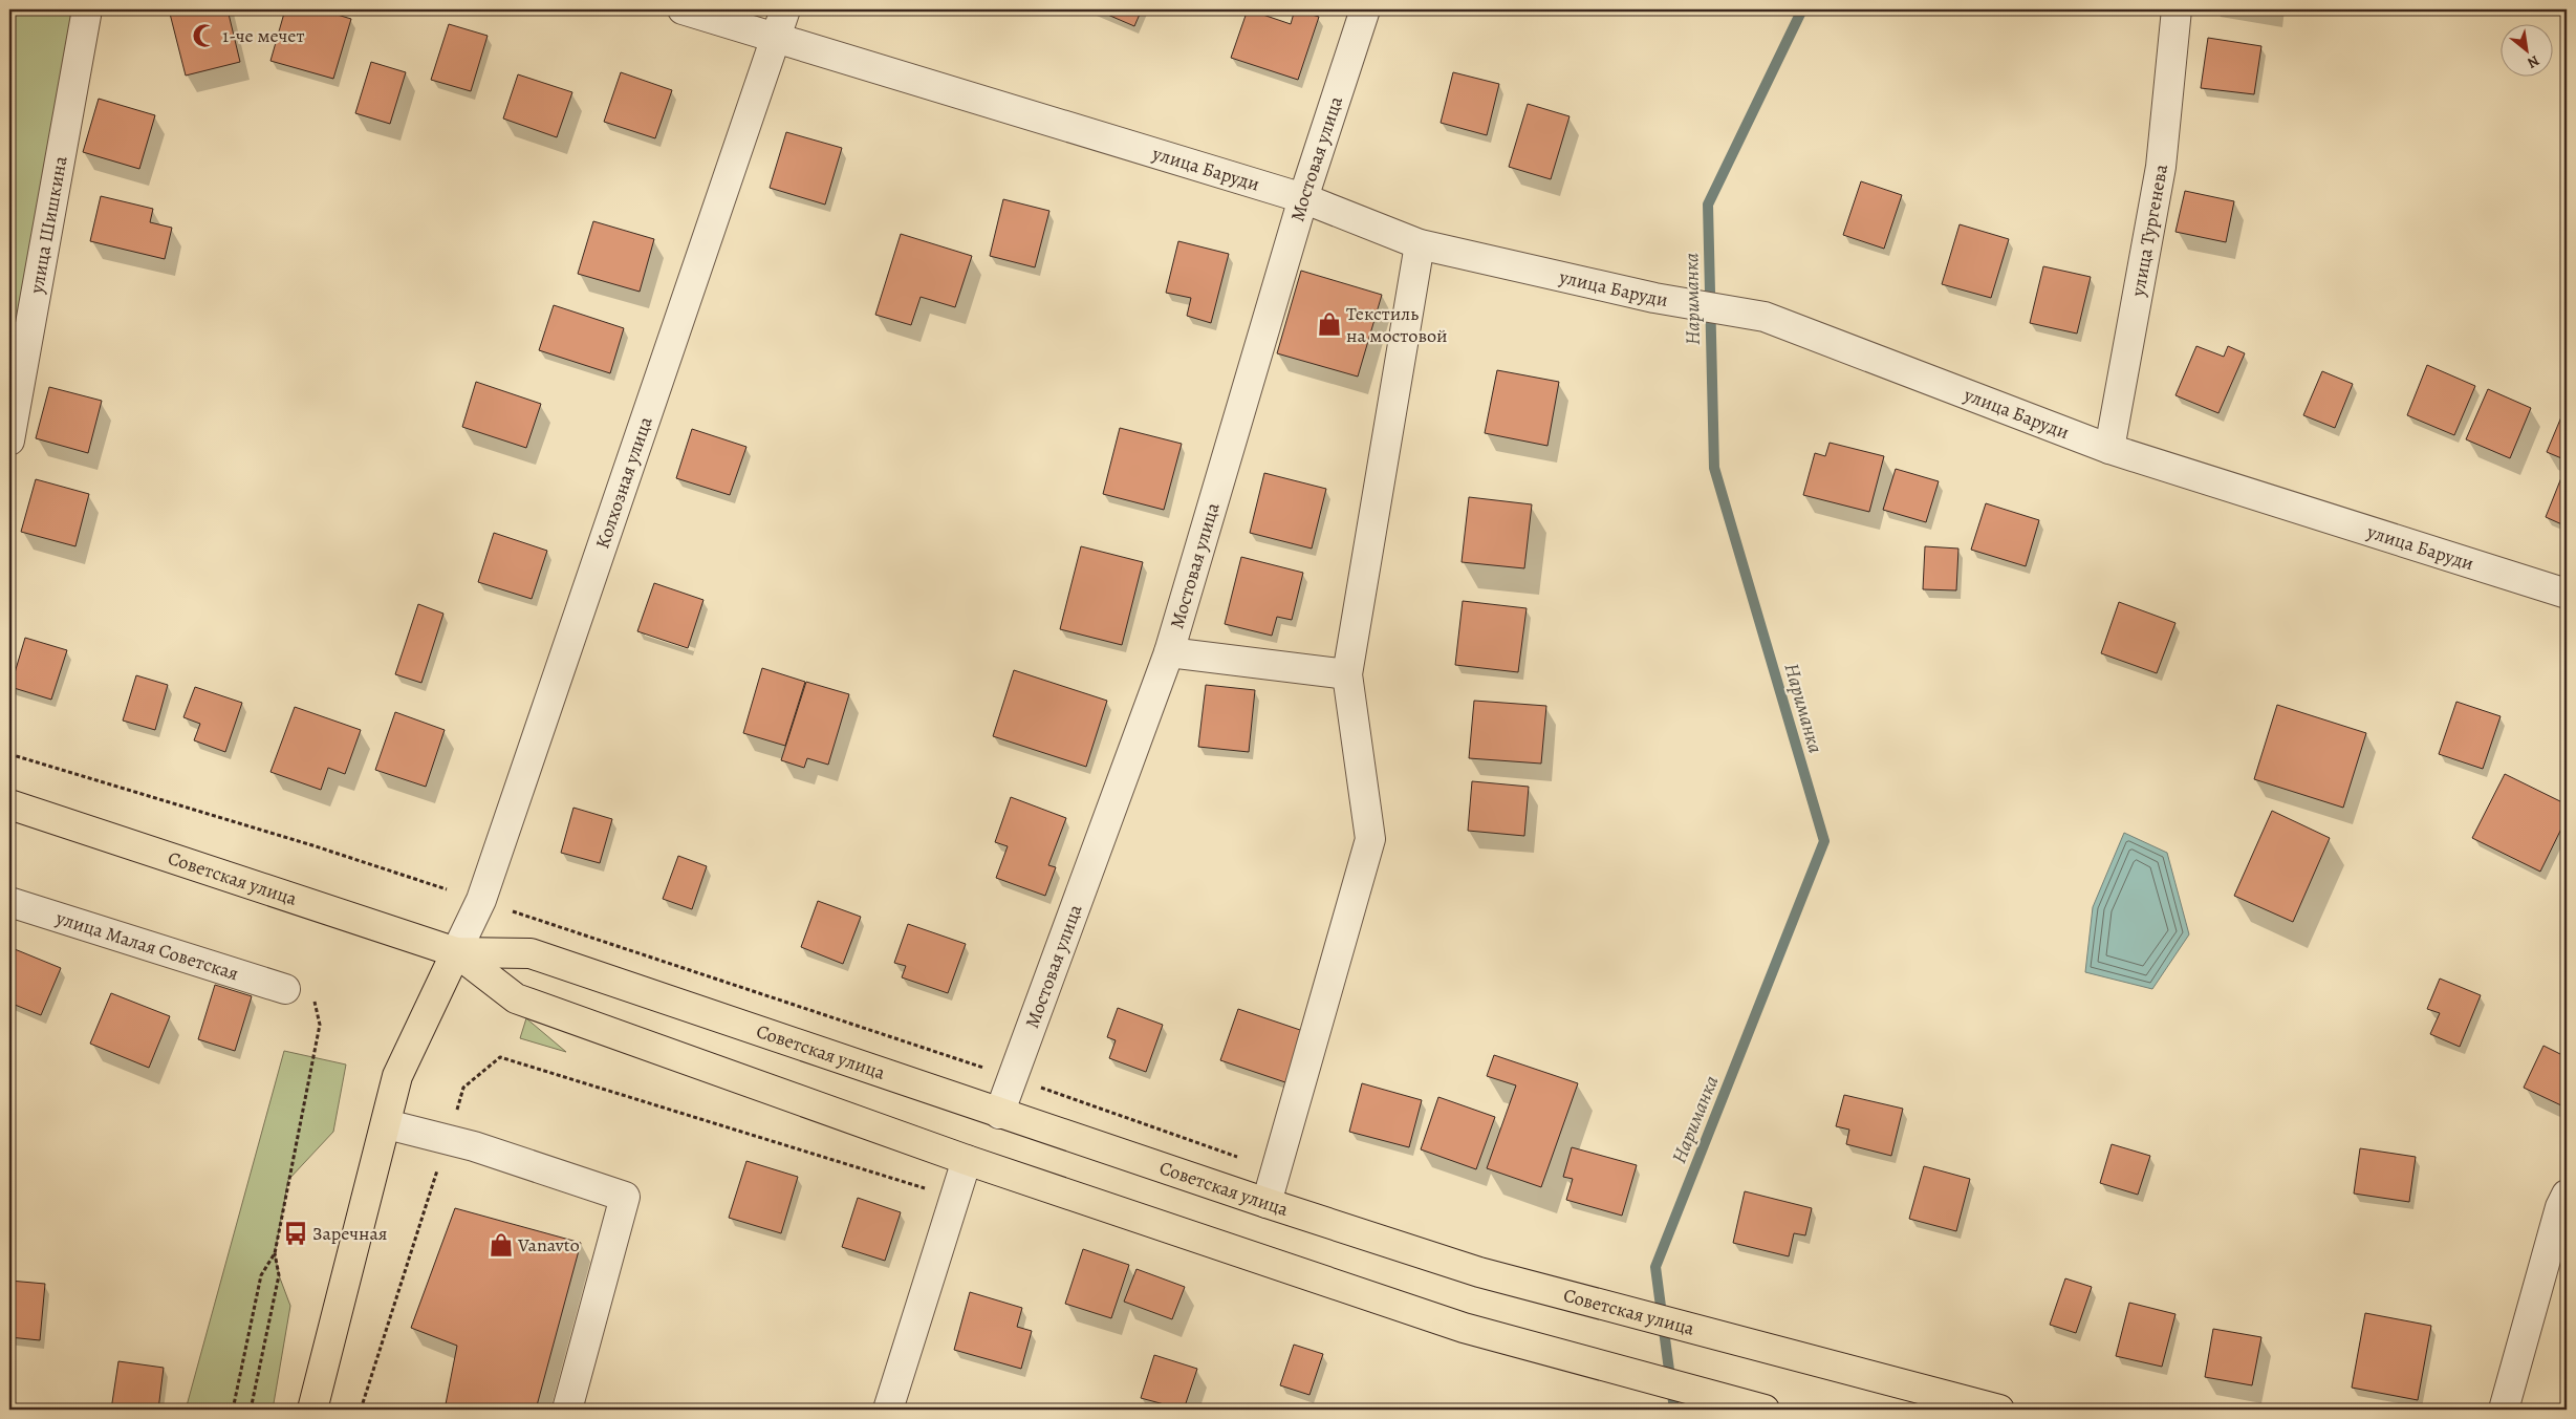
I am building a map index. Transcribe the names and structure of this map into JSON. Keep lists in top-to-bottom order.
{
  "streets": {
    "main road": ["Советская улица"],
    "street": [
      "Мостовая улица",
      "улица Баруди",
      "улица Шишкина",
      "улица Тургенева",
      "Колхозная улица",
      "улица Малая Советская"
    ]
  },
  "crossings": [
    ["Мостовая улица", "улица Баруди"],
    ["Мостовая улица", "Советская улица"],
    ["улица Баруди", "улица Тургенева"],
    ["улица Баруди", "Колхозная улица"],
    ["Колхозная улица", "Советская улица"]
  ],
  "water": ["Нариманка"],
  "places": {
    "mosque": ["1-че мечет"],
    "shop": ["Текстиль на мостовой", "Vanavto"],
    "bus stop": ["Заречная"]
  },
  "north": "bottom right"
}
